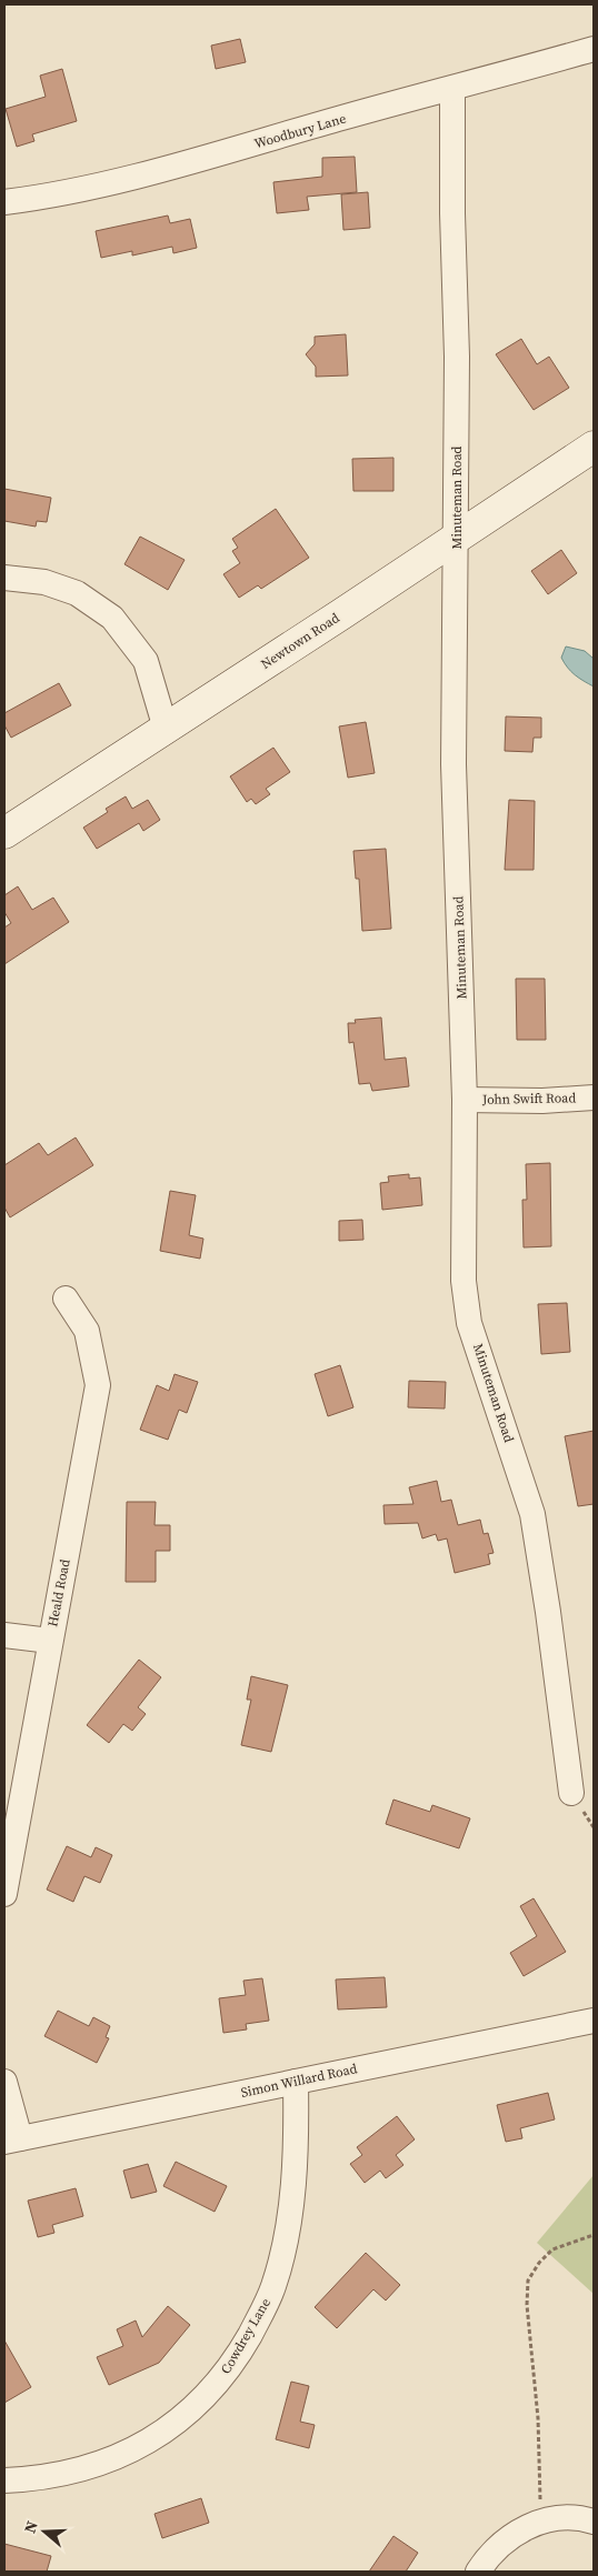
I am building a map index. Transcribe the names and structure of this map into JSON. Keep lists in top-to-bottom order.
{
  "streets": {
    "street": [
      "Woodbury Lane",
      "Minuteman Road",
      "Newtown Road",
      "John Swift Road",
      "Heald Road",
      "Simon Willard Road",
      "Cowdrey Lane"
    ]
  },
  "crossings": [
    ["Woodbury Lane", "Minuteman Road"],
    ["Minuteman Road", "Newtown Road"],
    ["Minuteman Road", "John Swift Road"],
    ["Simon Willard Road", "Cowdrey Lane"]
  ],
  "north": "left"
}
